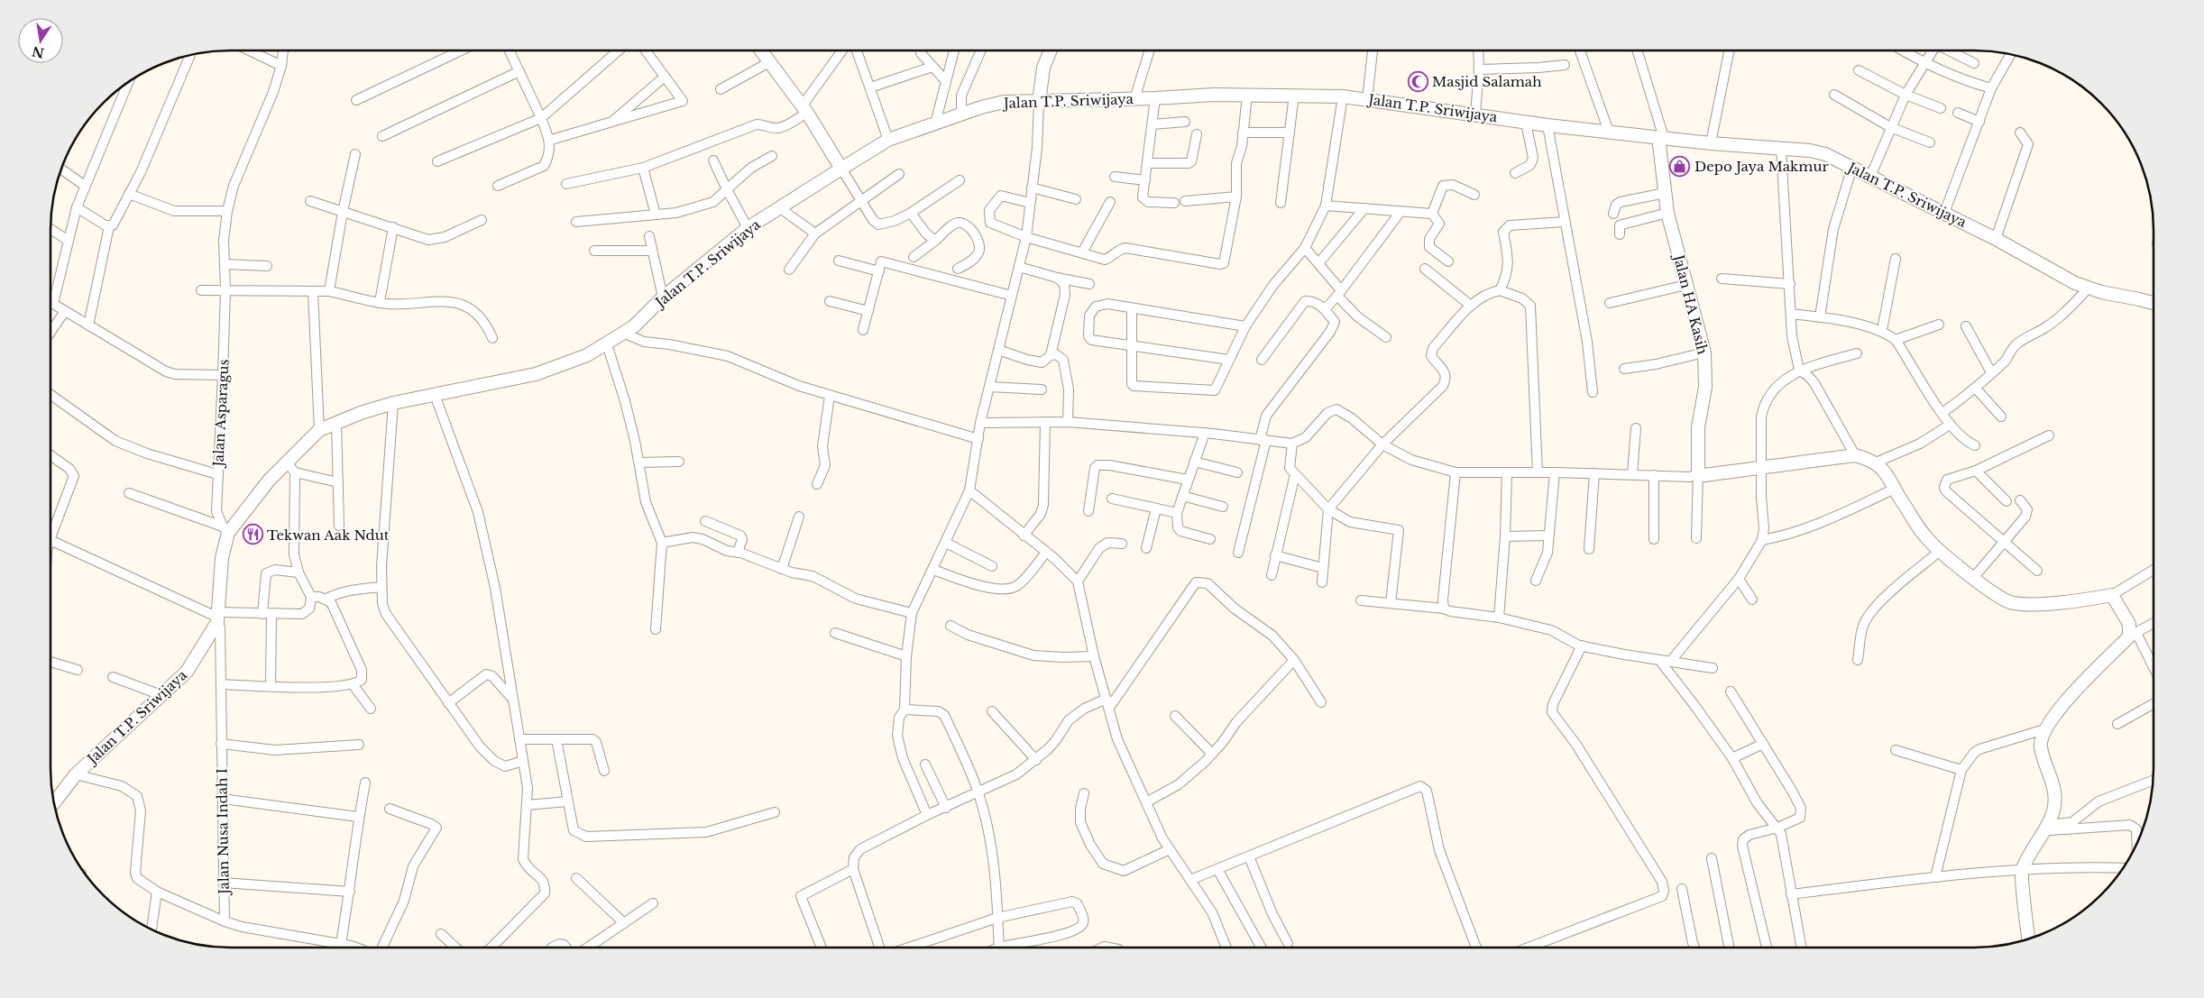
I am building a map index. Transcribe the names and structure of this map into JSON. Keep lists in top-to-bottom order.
{
  "streets": {
    "main road": ["Jalan T.P. Sriwijaya", "Jalan HA Kasih"],
    "street": ["Jalan Asparagus", "Jalan Nusa Indah I"]
  },
  "crossings": [
    ["Jalan T.P. Sriwijaya", "Jalan HA Kasih"],
    ["Jalan T.P. Sriwijaya", "Jalan Asparagus"],
    ["Jalan T.P. Sriwijaya", "Jalan Nusa Indah I"]
  ],
  "places": {
    "mosque": ["Masjid Salamah"],
    "shop": ["Depo Jaya Makmur"],
    "restaurant": ["Tekwan Aak Ndut"]
  },
  "north": "bottom"
}
